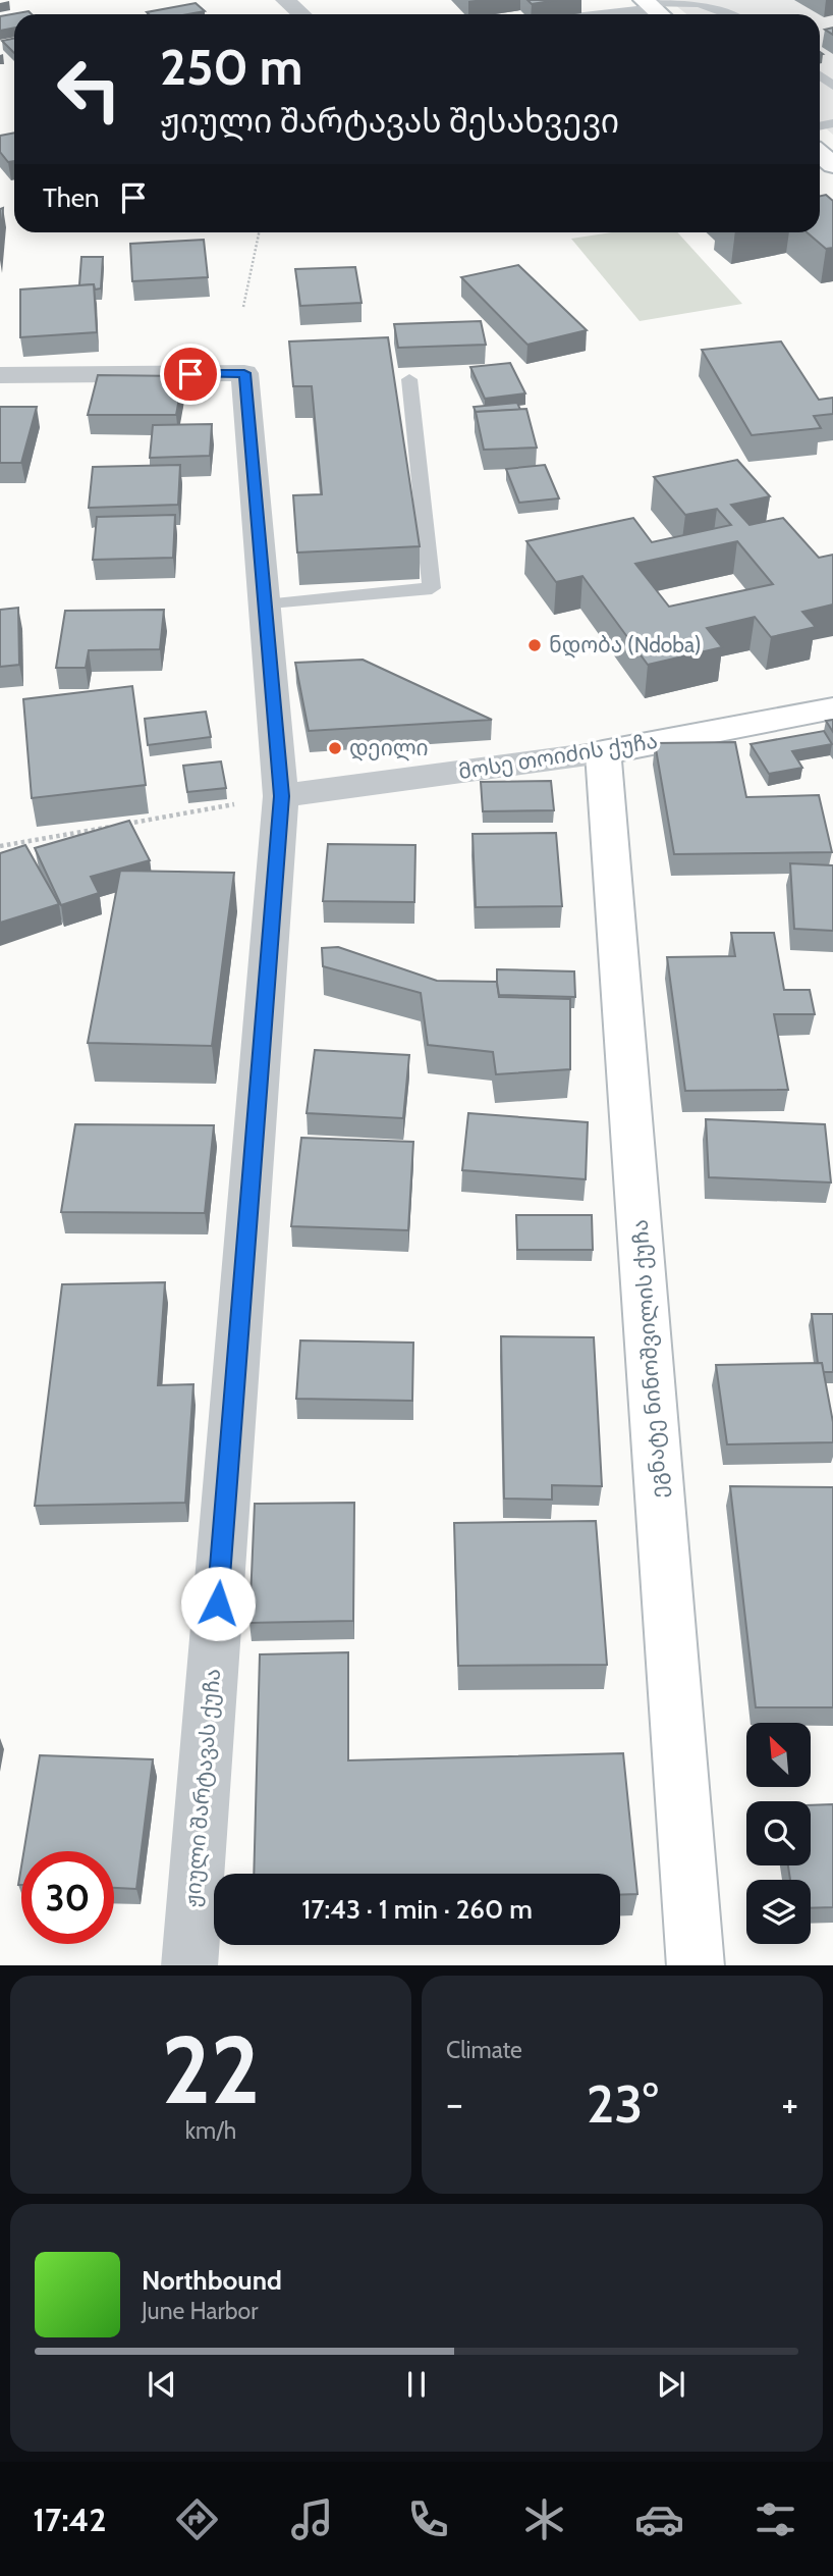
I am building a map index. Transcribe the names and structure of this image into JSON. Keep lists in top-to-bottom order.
{
  "streets": {
    "street": ["მოსე თოიძის ქუჩა", "ეგნატე ნინოშვილის ქუჩა", "ჟიული შარტავას ქუჩა"]
  },
  "crossings": [
    ["მოსე თოიძის ქუჩა", "ეგნატე ნინოშვილის ქუჩა"],
    ["მოსე თოიძის ქუჩა", "ჟიული შარტავას ქუჩა"]
  ],
  "places": ["ნდობა (Ndoba)", "დეილი"],
  "north": "top left",
  "page": {
    "turn": ["250 m", "ჟიული შარტავას შესახვევი"],
    "then": "Then",
    "limit": "30",
    "trip": "17:43 · 1 min · 260 m",
    "tile": [
      ["22", "km/h"],
      "Climate"
    ],
    "heat": ["−", "23°", "+"],
    "song": ["Northbound", "June Harbor"],
    "tabs": "17:42"
  }
}
